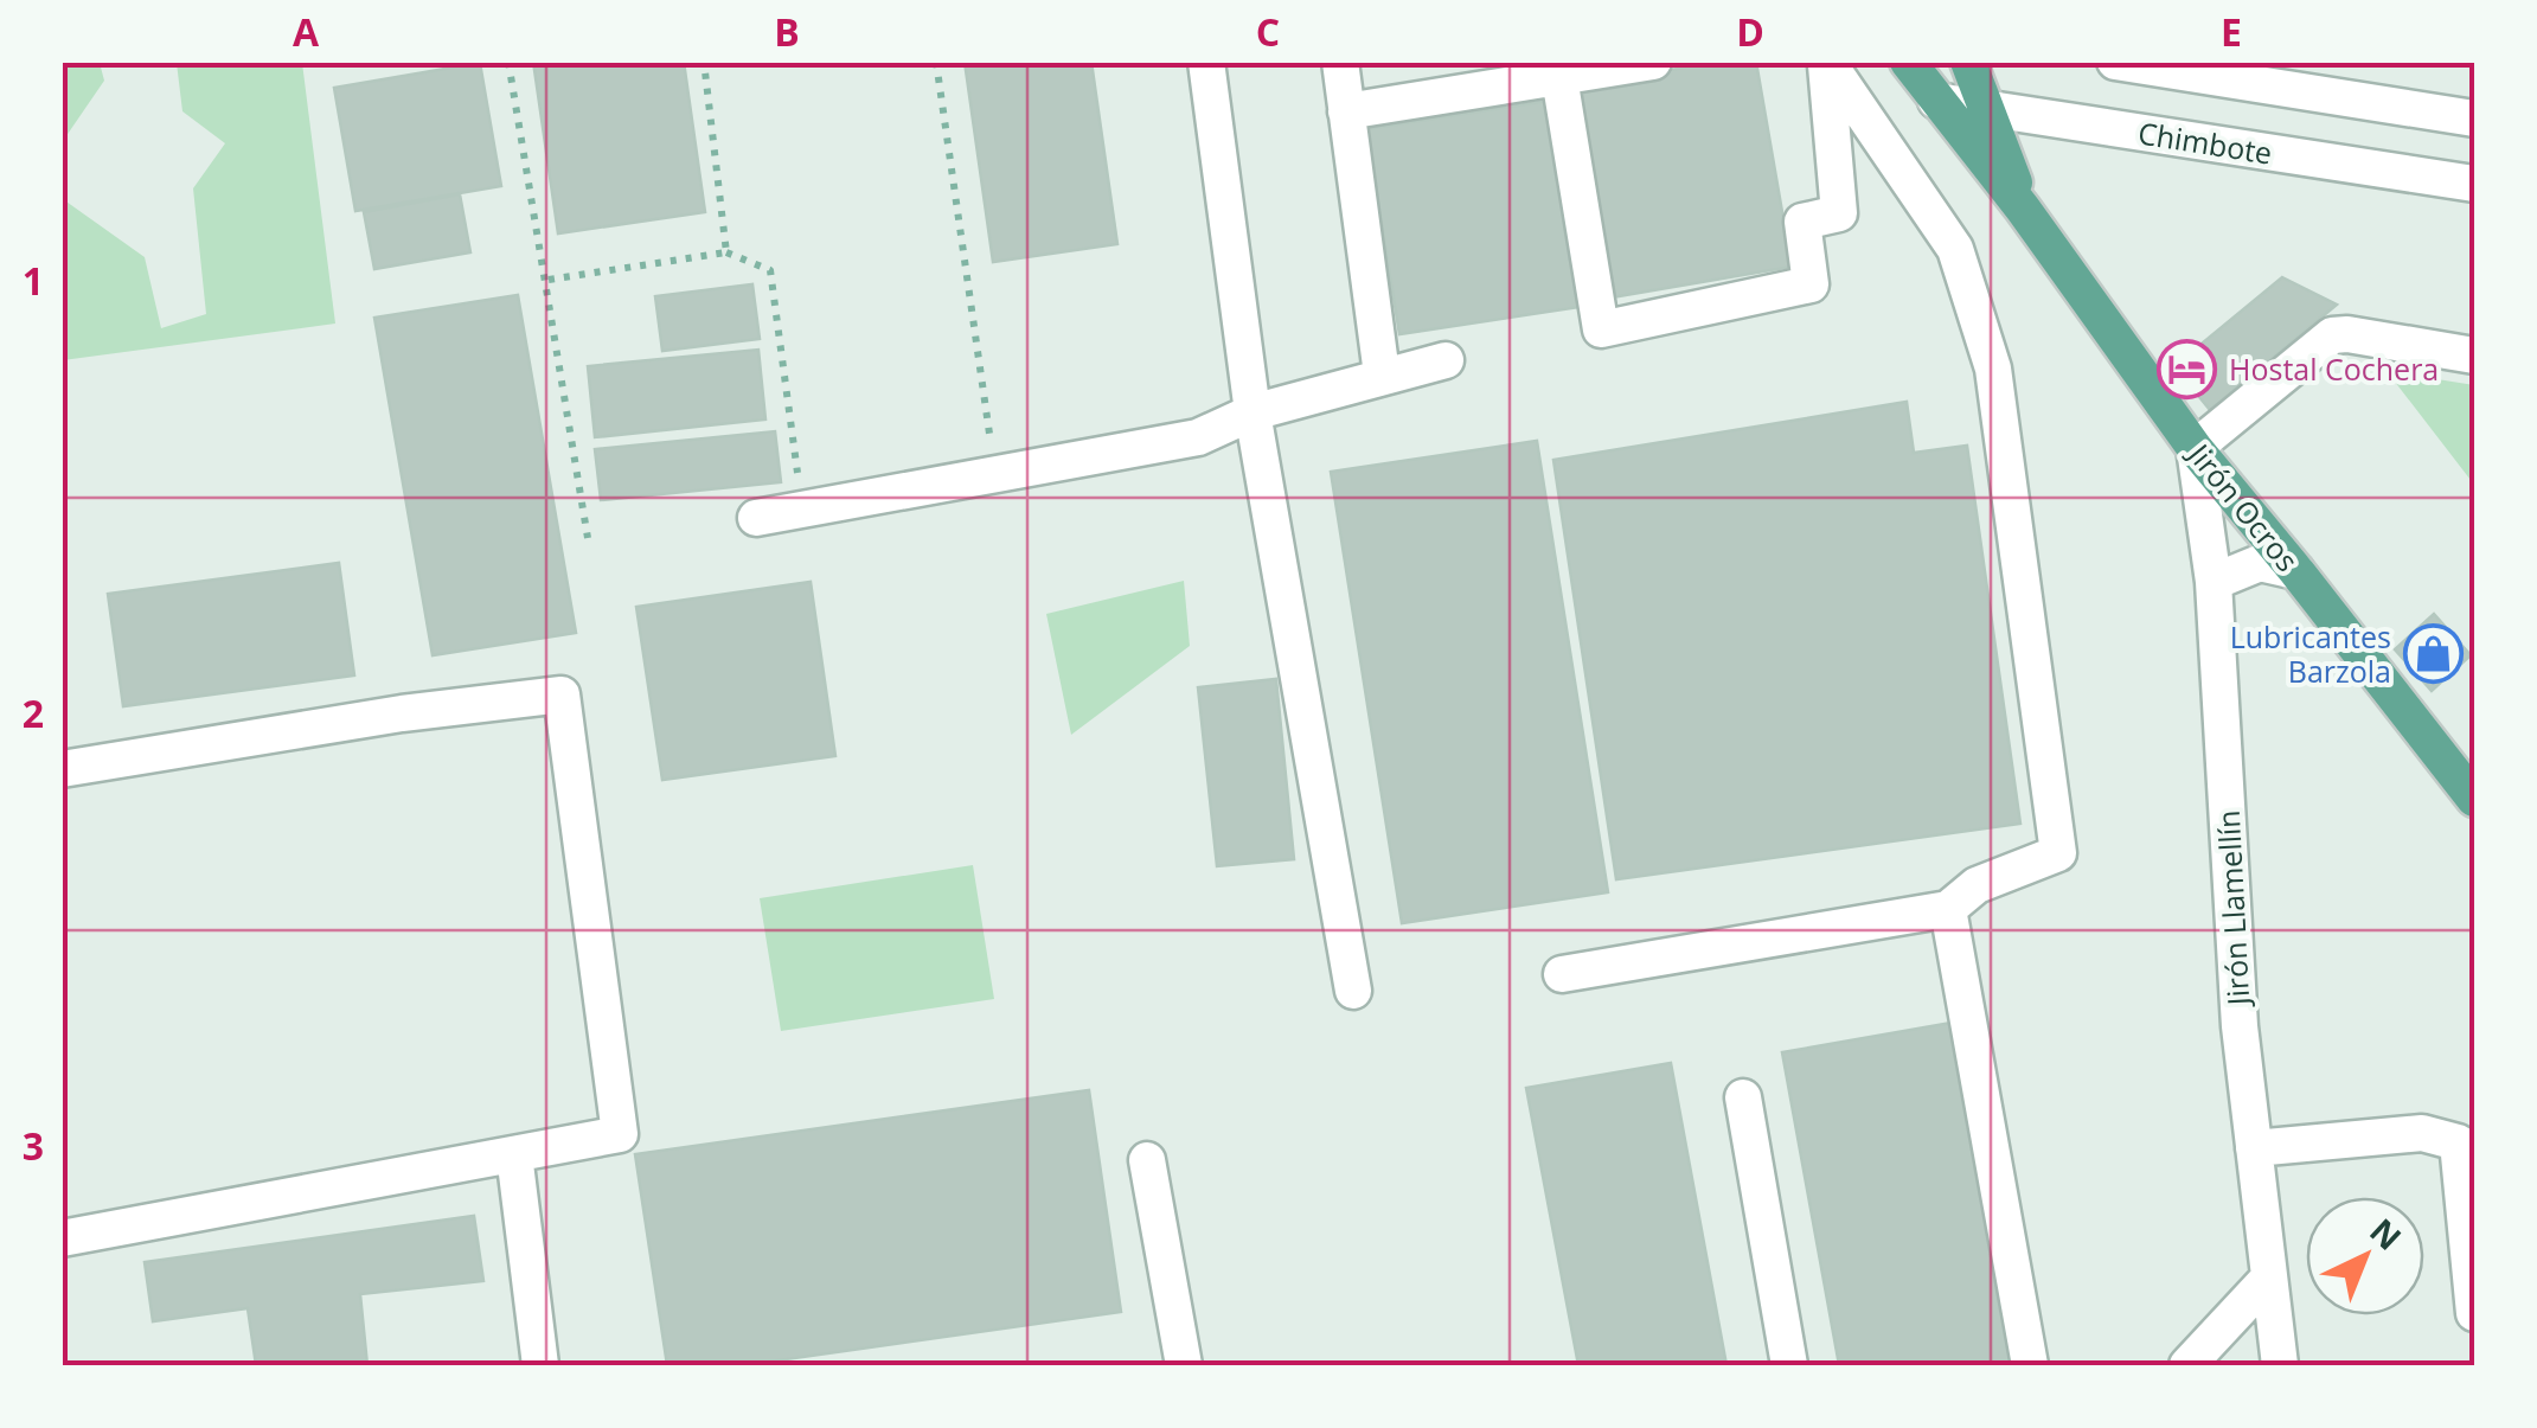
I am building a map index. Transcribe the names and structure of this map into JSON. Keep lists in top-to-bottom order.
{
  "streets": {
    "main road": ["Jirón Ocros"],
    "street": ["Chimbote", "Jirón Llamellín"]
  },
  "crossings": [
    ["Chimbote", "Jirón Ocros"],
    ["Jirón Ocros", "Jirón Llamellín"]
  ],
  "places": {
    "hotel": ["Hostal Cochera"],
    "shop": ["Lubricantes Barzola"]
  },
  "north": "top right",
  "grid": {
    "columns": [
      "A",
      "B",
      "C",
      "D",
      "E"
    ],
    "rows": ["1", "2", "3"]
  }
}
